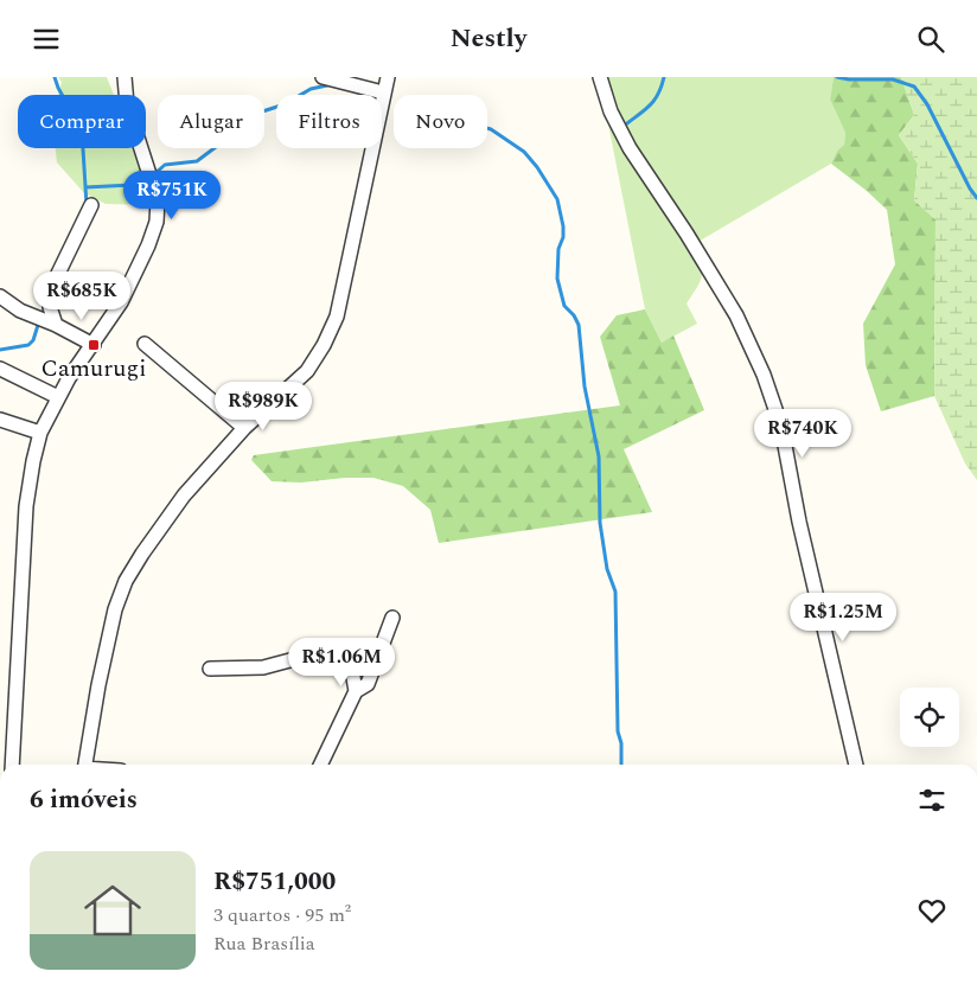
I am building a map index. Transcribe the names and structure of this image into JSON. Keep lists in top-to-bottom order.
{
  "places": {
    "transit": ["Camurugi"]
  },
  "page": {
    "header": "Nestly",
    "chip": [
      "Comprar",
      "Alugar",
      "Filtros",
      "Novo"
    ],
    "price": [
      "R$751K",
      "R$685K",
      "R$989K",
      "R$740K",
      "R$1.25M",
      "R$1.06M"
    ],
    "heading": "6 imóveis",
    "list": [
      {
        "name": "R$751,000",
        "note": "3 quartos · 95 m² · Rua Brasília"
      }
    ]
  }
}
